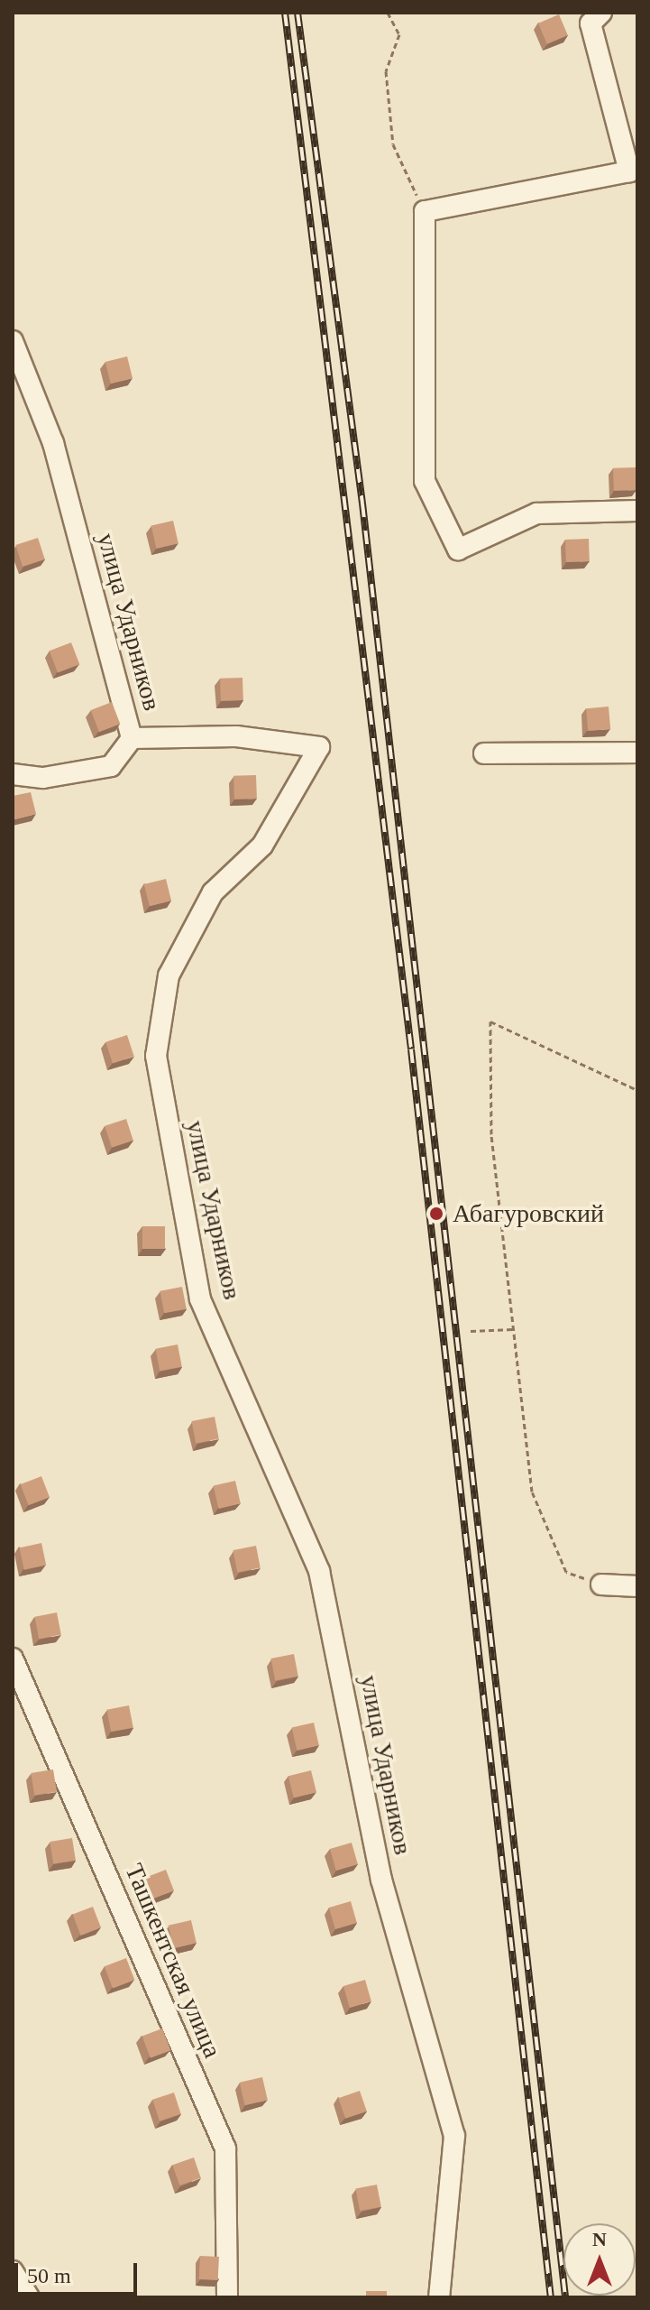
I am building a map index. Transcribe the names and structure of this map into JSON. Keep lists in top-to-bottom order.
{
  "streets": {
    "street": ["улица Ударников", "Ташкентская улица"]
  },
  "places": ["Абагуровский"],
  "scale_bar": "50 m",
  "north": "top"
}
